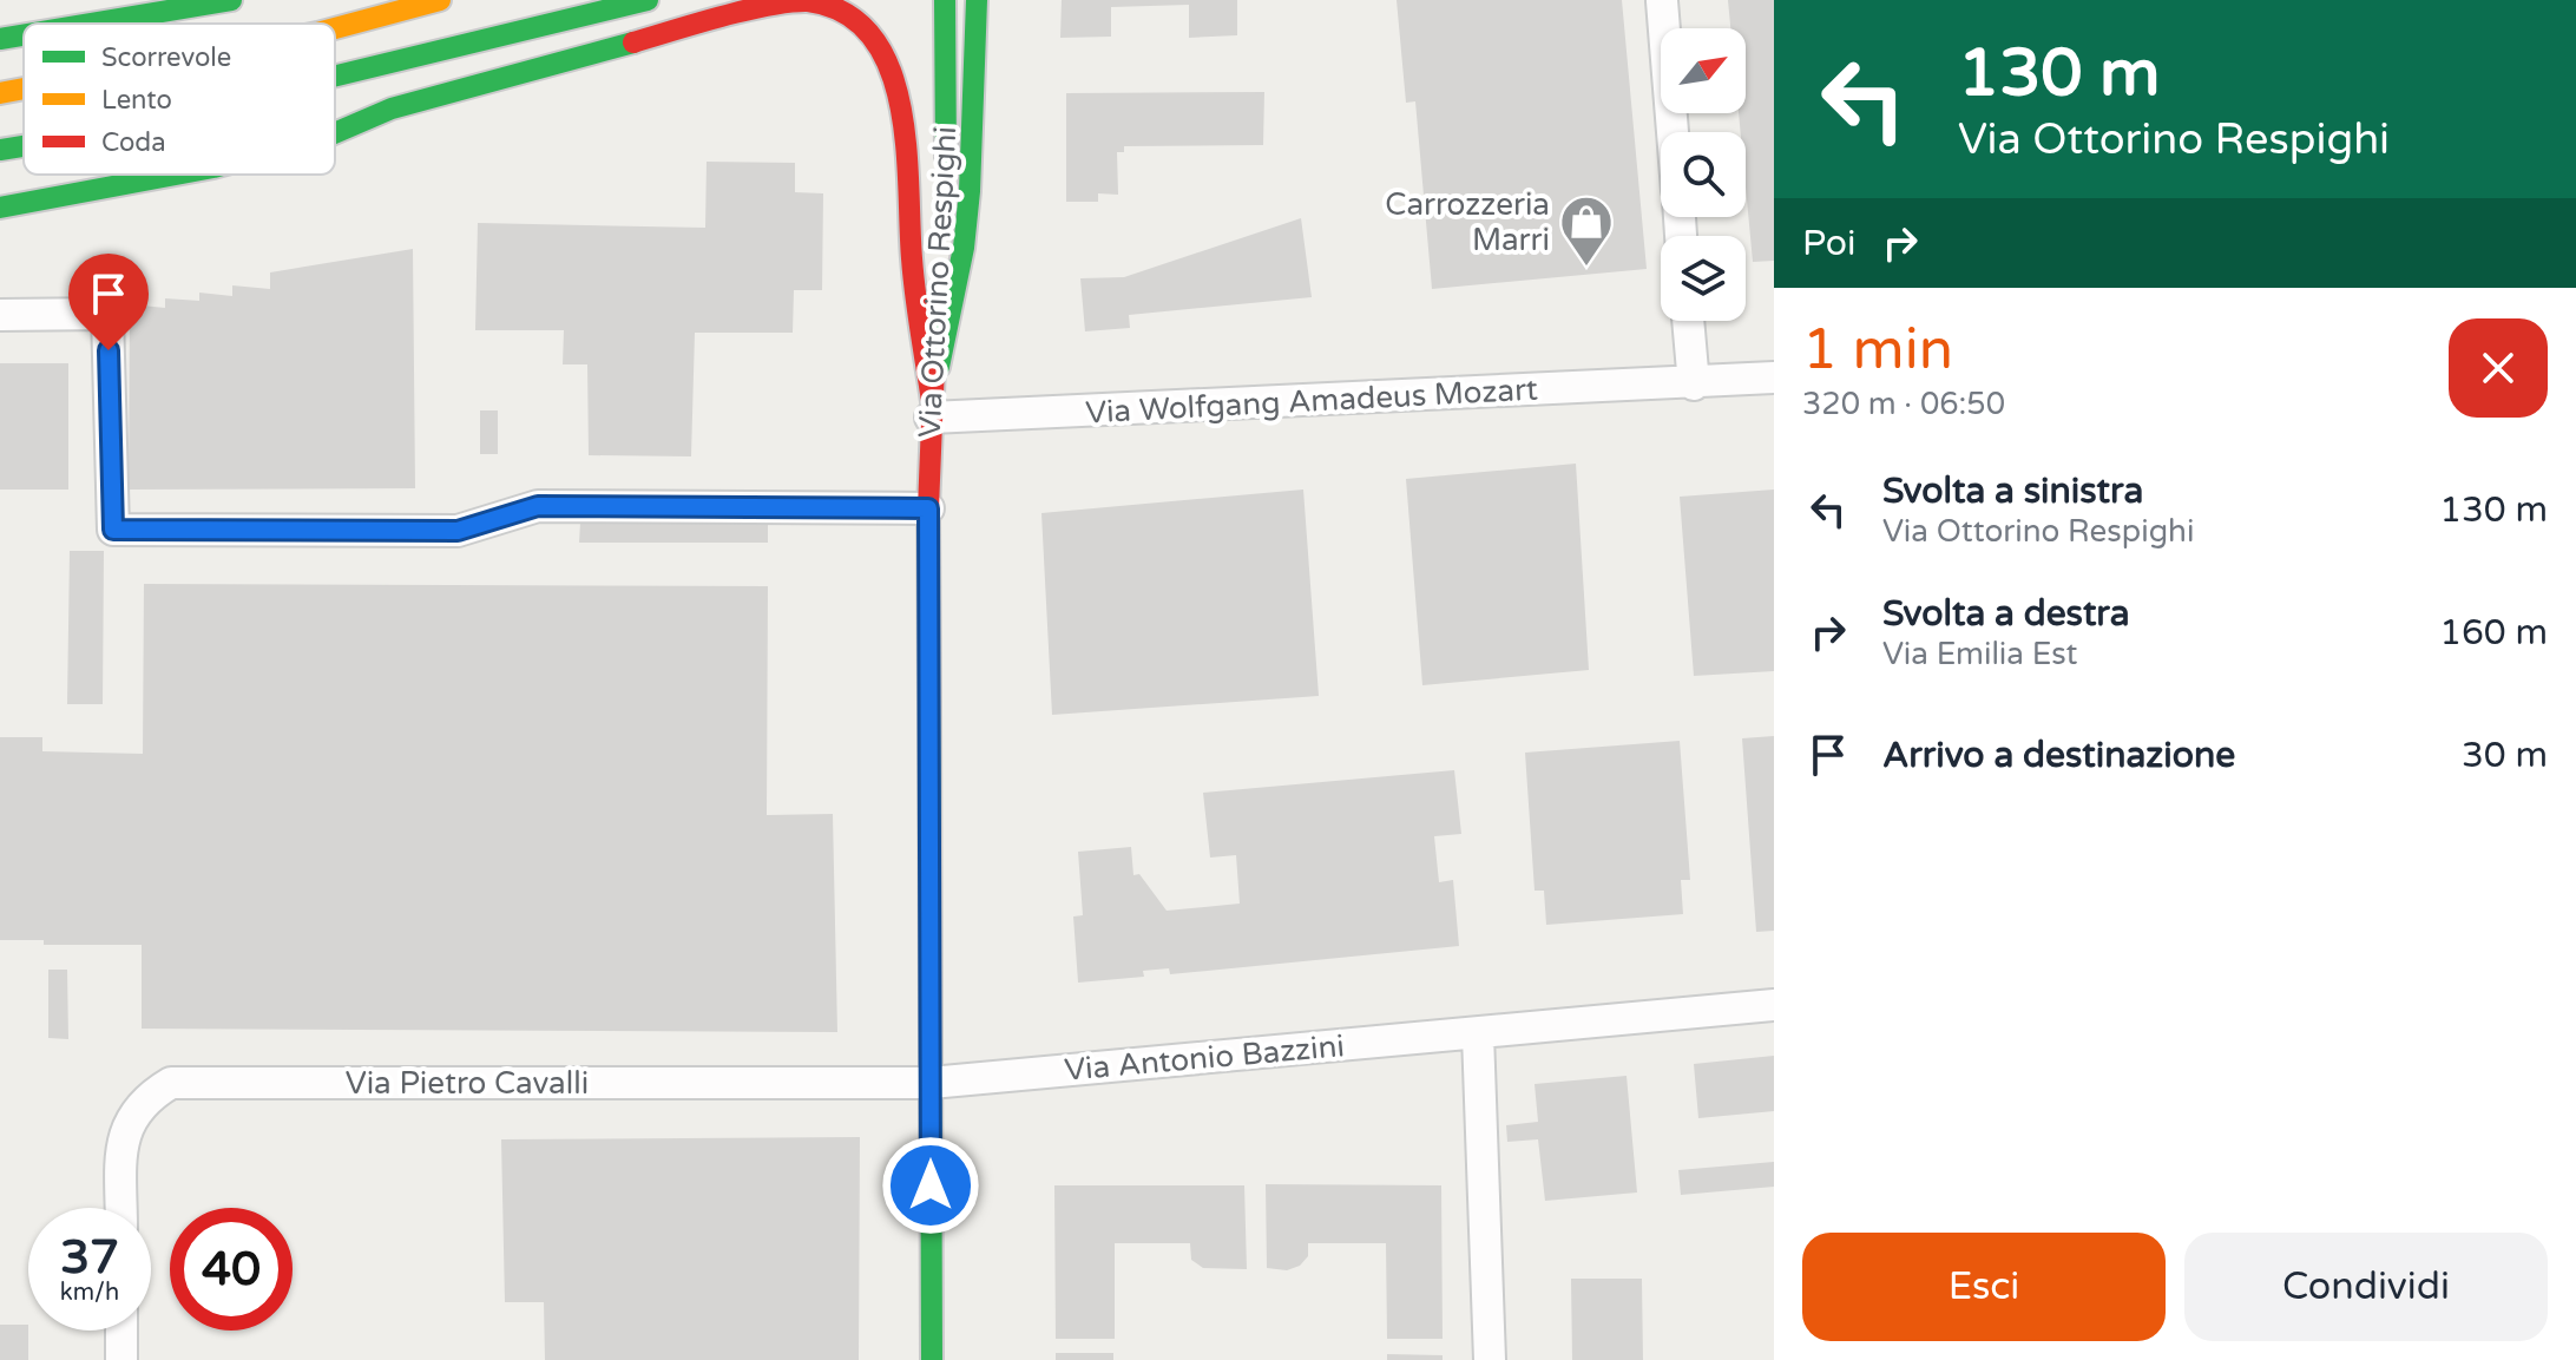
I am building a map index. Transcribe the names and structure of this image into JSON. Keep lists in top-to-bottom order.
{
  "streets": {
    "main road": ["Via Ottorino Respighi"],
    "street": ["Via Wolfgang Amadeus Mozart", "Via Antonio Bazzini", "Via Pietro Cavalli"]
  },
  "crossings": [
    ["Via Ottorino Respighi", "Via Wolfgang Amadeus Mozart"],
    ["Via Ottorino Respighi", "Via Antonio Bazzini"],
    ["Via Ottorino Respighi", "Via Pietro Cavalli"],
    ["Via Antonio Bazzini", "Via Pietro Cavalli"]
  ],
  "places": {
    "shop": ["Carrozzeria Marri"]
  },
  "legend": ["Scorrevole", "Lento", "Coda"],
  "north": "top right",
  "page": {
    "turn": ["130 m", "Via Ottorino Respighi"],
    "then": "Poi",
    "heading": ["1 min", "320 m · 06:50"],
    "list": [
      {
        "name": "Svolta a sinistra",
        "note": "Via Ottorino Respighi",
        "value": "130 m"
      },
      {
        "name": "Svolta a destra",
        "note": "Via Emilia Est",
        "value": "160 m"
      },
      {
        "name": "Arrivo a destinazione",
        "value": "30 m"
      }
    ],
    "speed": "37 km/h",
    "limit": "40",
    "buttons": ["Esci", "Condividi"]
  }
}
